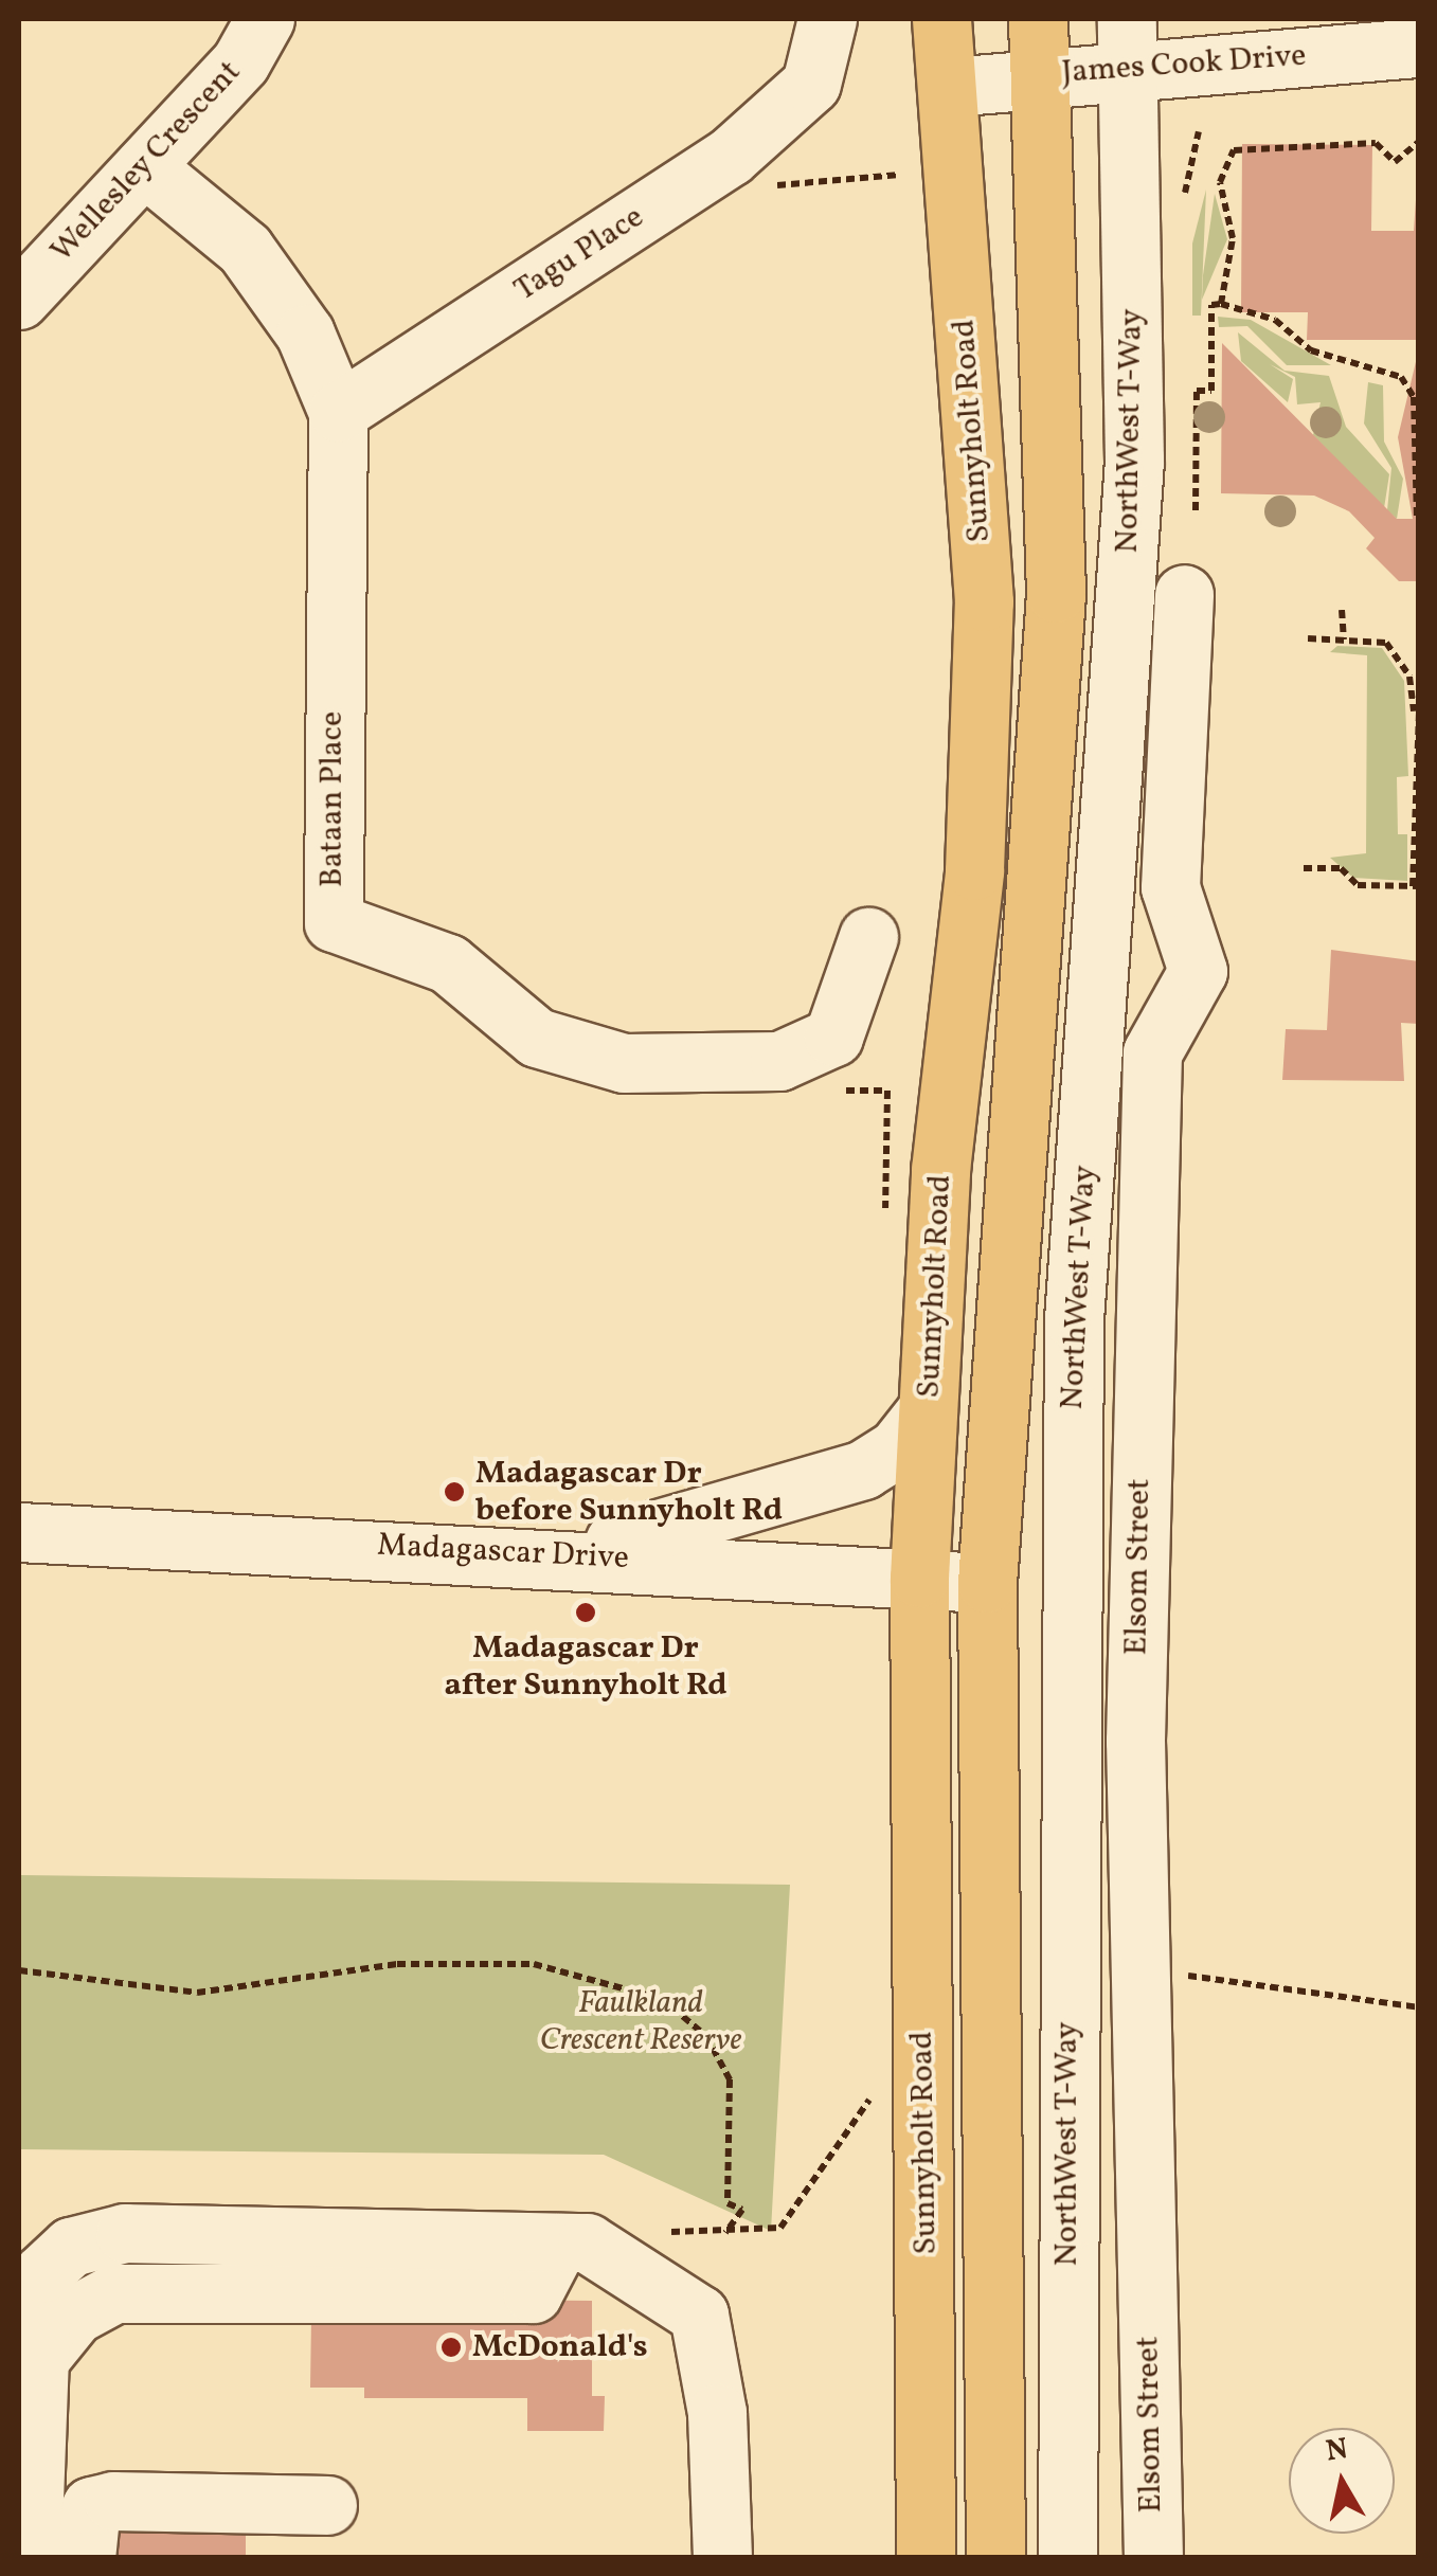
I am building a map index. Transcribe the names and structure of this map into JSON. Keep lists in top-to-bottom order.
{
  "streets": {
    "main road": ["Sunnyholt Road"],
    "street": [
      "James Cook Drive",
      "Wellesley Crescent",
      "Tagu Place",
      "NorthWest T-Way",
      "Bataan Place",
      "Madagascar Drive",
      "Elsom Street"
    ]
  },
  "crossings": [
    ["James Cook Drive", "Sunnyholt Road"],
    ["James Cook Drive", "NorthWest T-Way"],
    ["Wellesley Crescent", "Bataan Place"],
    ["Tagu Place", "Bataan Place"],
    ["Sunnyholt Road", "Madagascar Drive"]
  ],
  "parks": ["Faulkland Crescent Reserve"],
  "places": ["Madagascar Dr before Sunnyholt Rd", "Madagascar Dr after Sunnyholt Rd", "McDonald's"],
  "north": "top"
}
